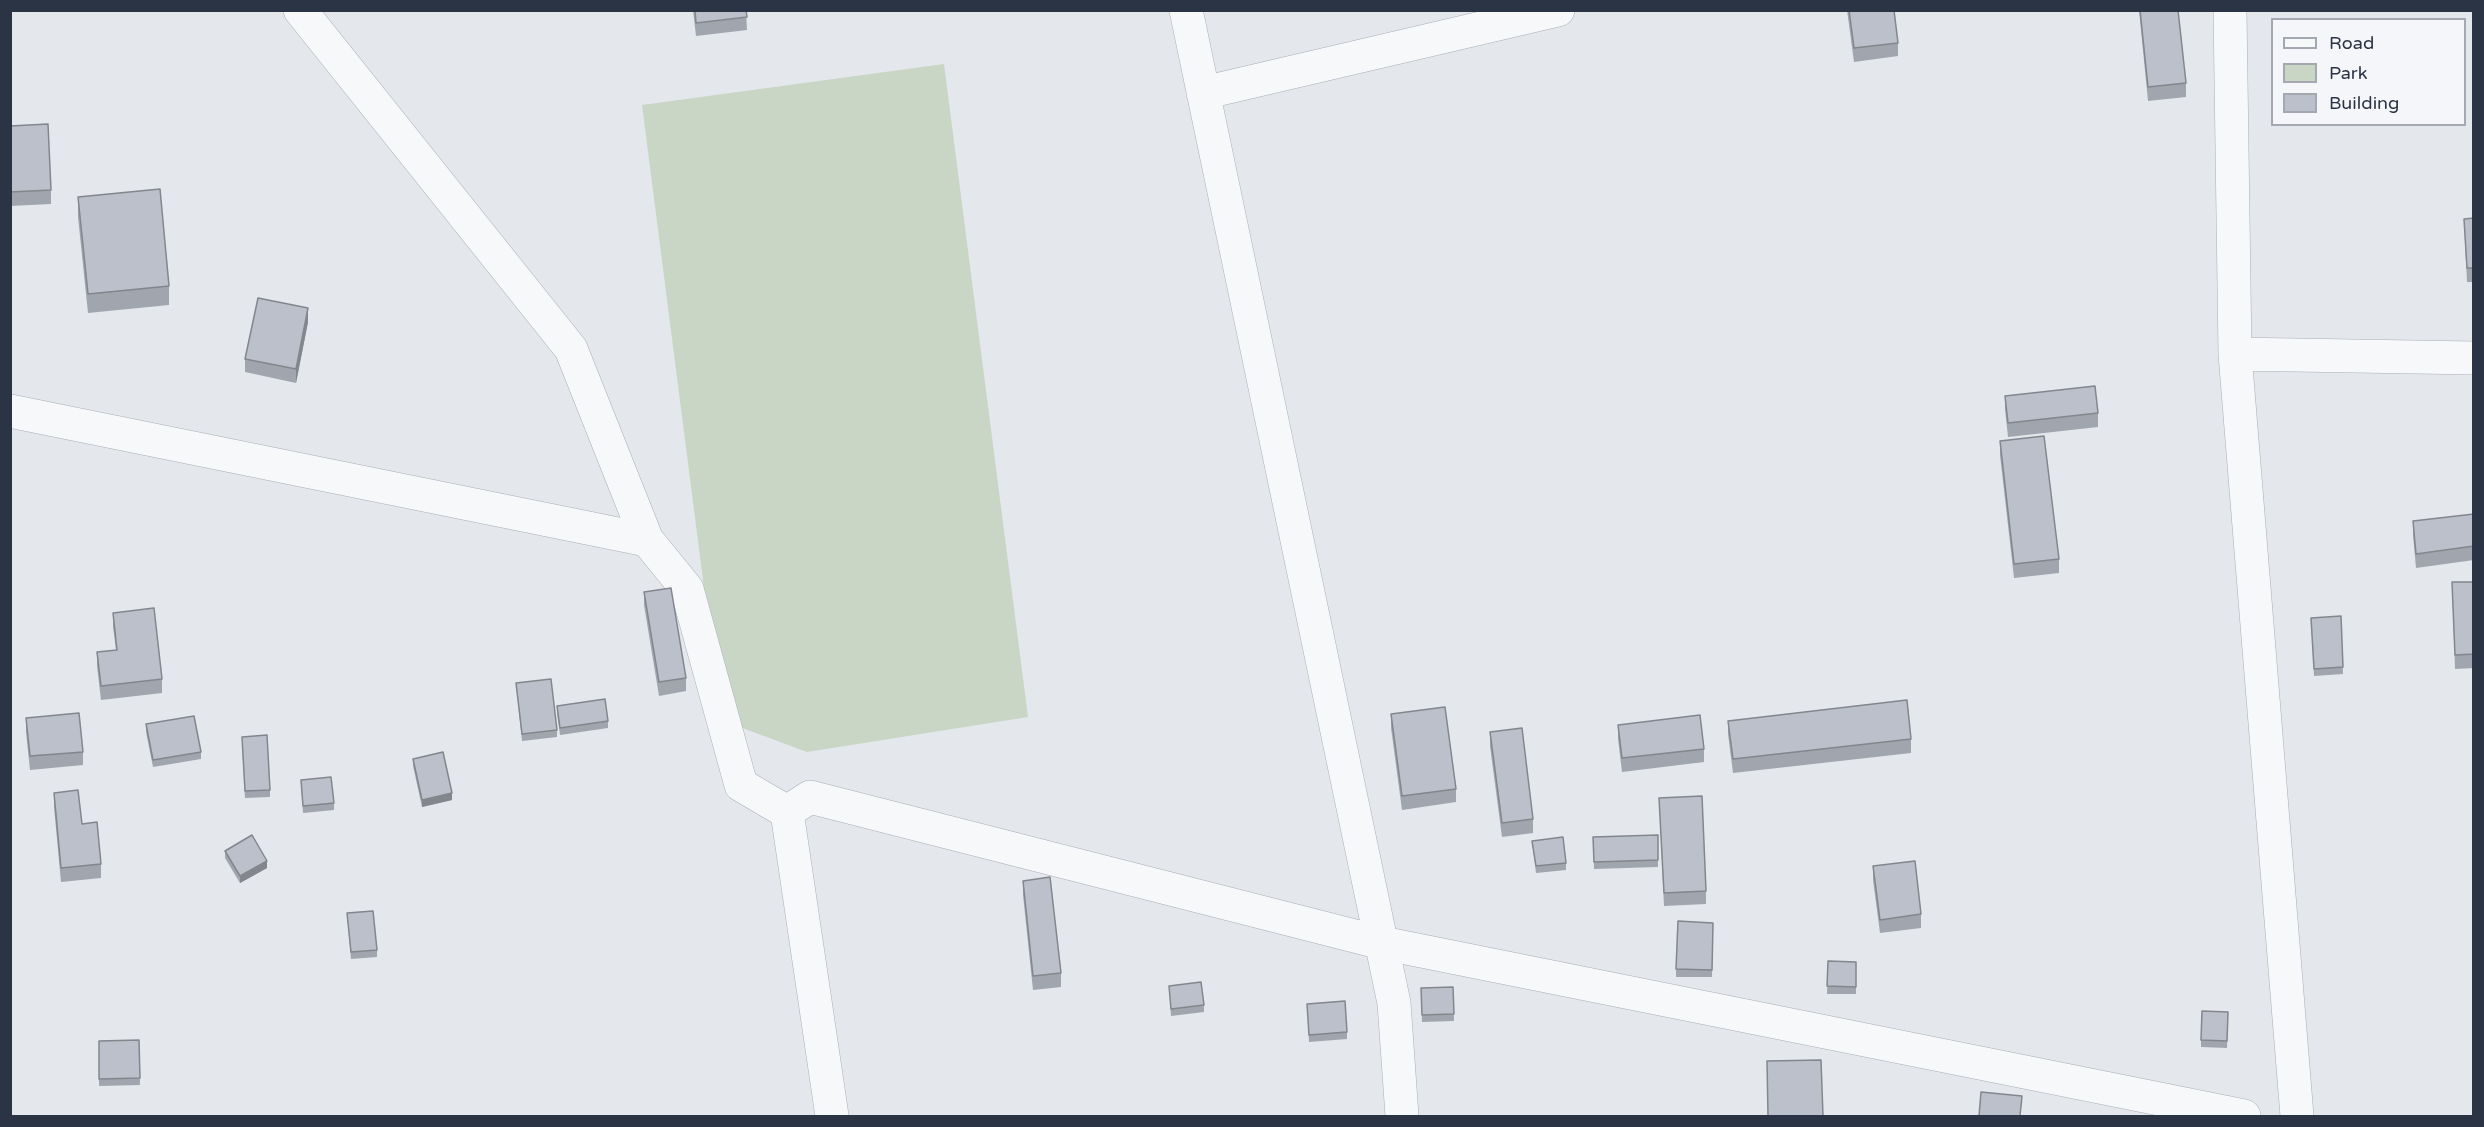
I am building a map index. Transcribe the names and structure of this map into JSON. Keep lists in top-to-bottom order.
{
  "legend": ["Road", "Park", "Building"]
}
